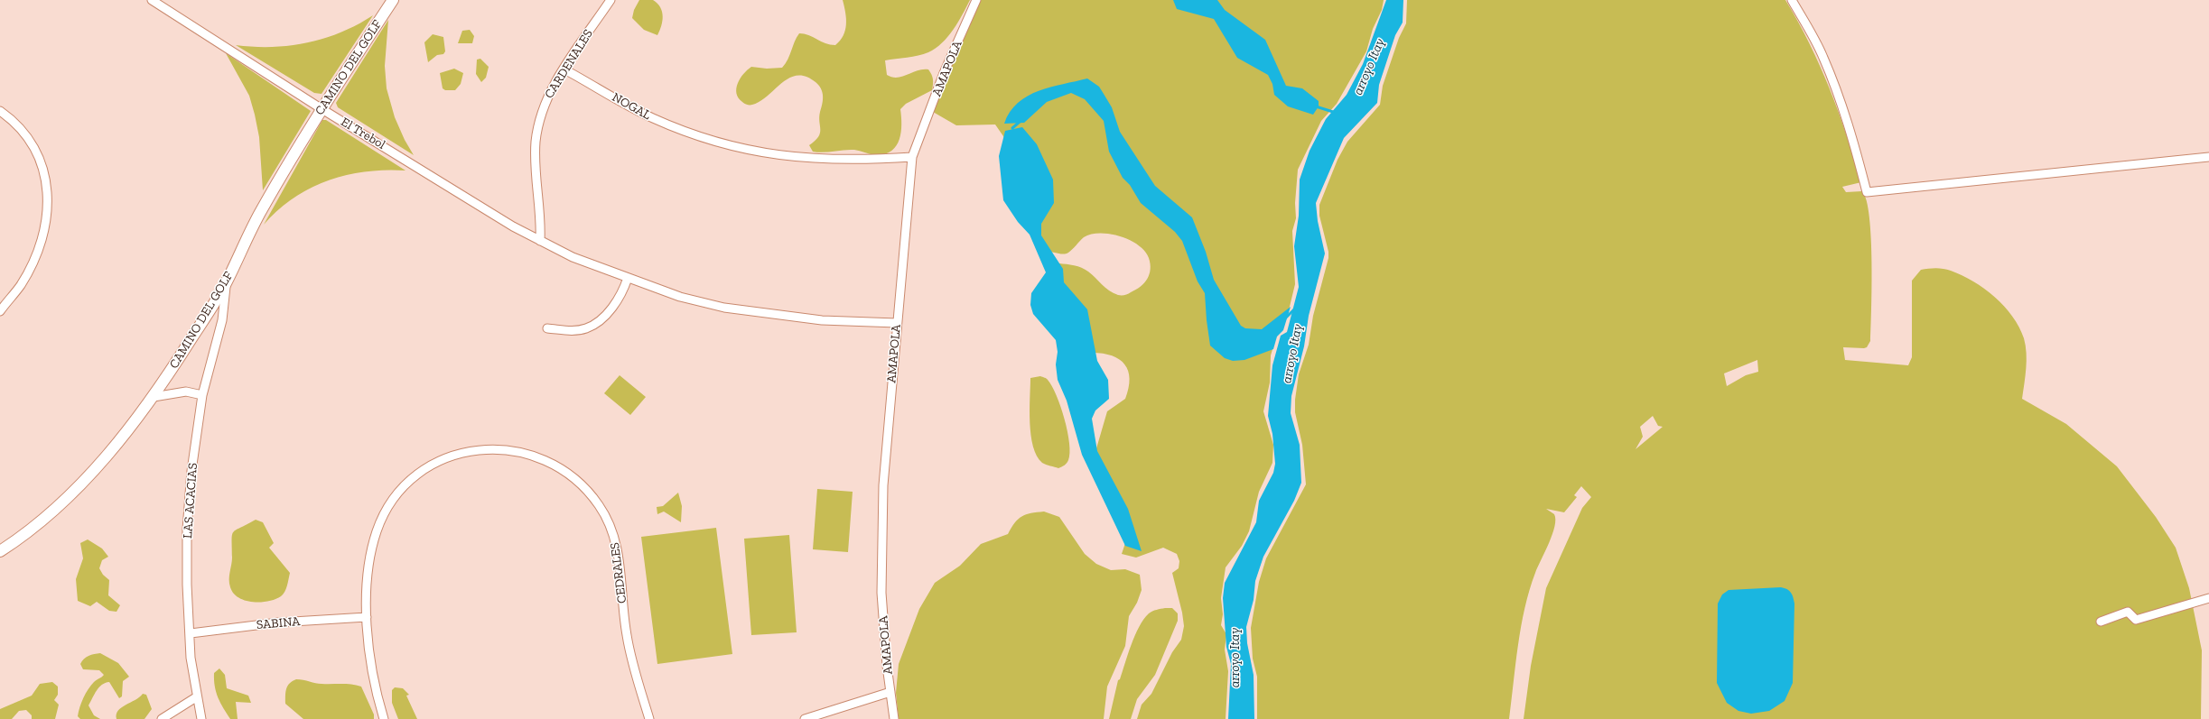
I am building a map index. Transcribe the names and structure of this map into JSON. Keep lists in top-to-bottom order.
{
  "streets": {
    "street": [
      "CARDENALES",
      "CAMINO DEL GOLF",
      "AMAPOLA",
      "NOGAL",
      "El Trebol",
      "LAS ACACIAS",
      "CEDRALES",
      "SABINA"
    ]
  },
  "crossings": [
    ["CARDENALES", "NOGAL"],
    ["CARDENALES", "El Trebol"],
    ["CAMINO DEL GOLF", "El Trebol"],
    ["CAMINO DEL GOLF", "LAS ACACIAS"],
    ["AMAPOLA", "NOGAL"],
    ["AMAPOLA", "El Trebol"],
    ["LAS ACACIAS", "SABINA"],
    ["CEDRALES", "SABINA"]
  ],
  "water": ["arroyo Itay"]
}
